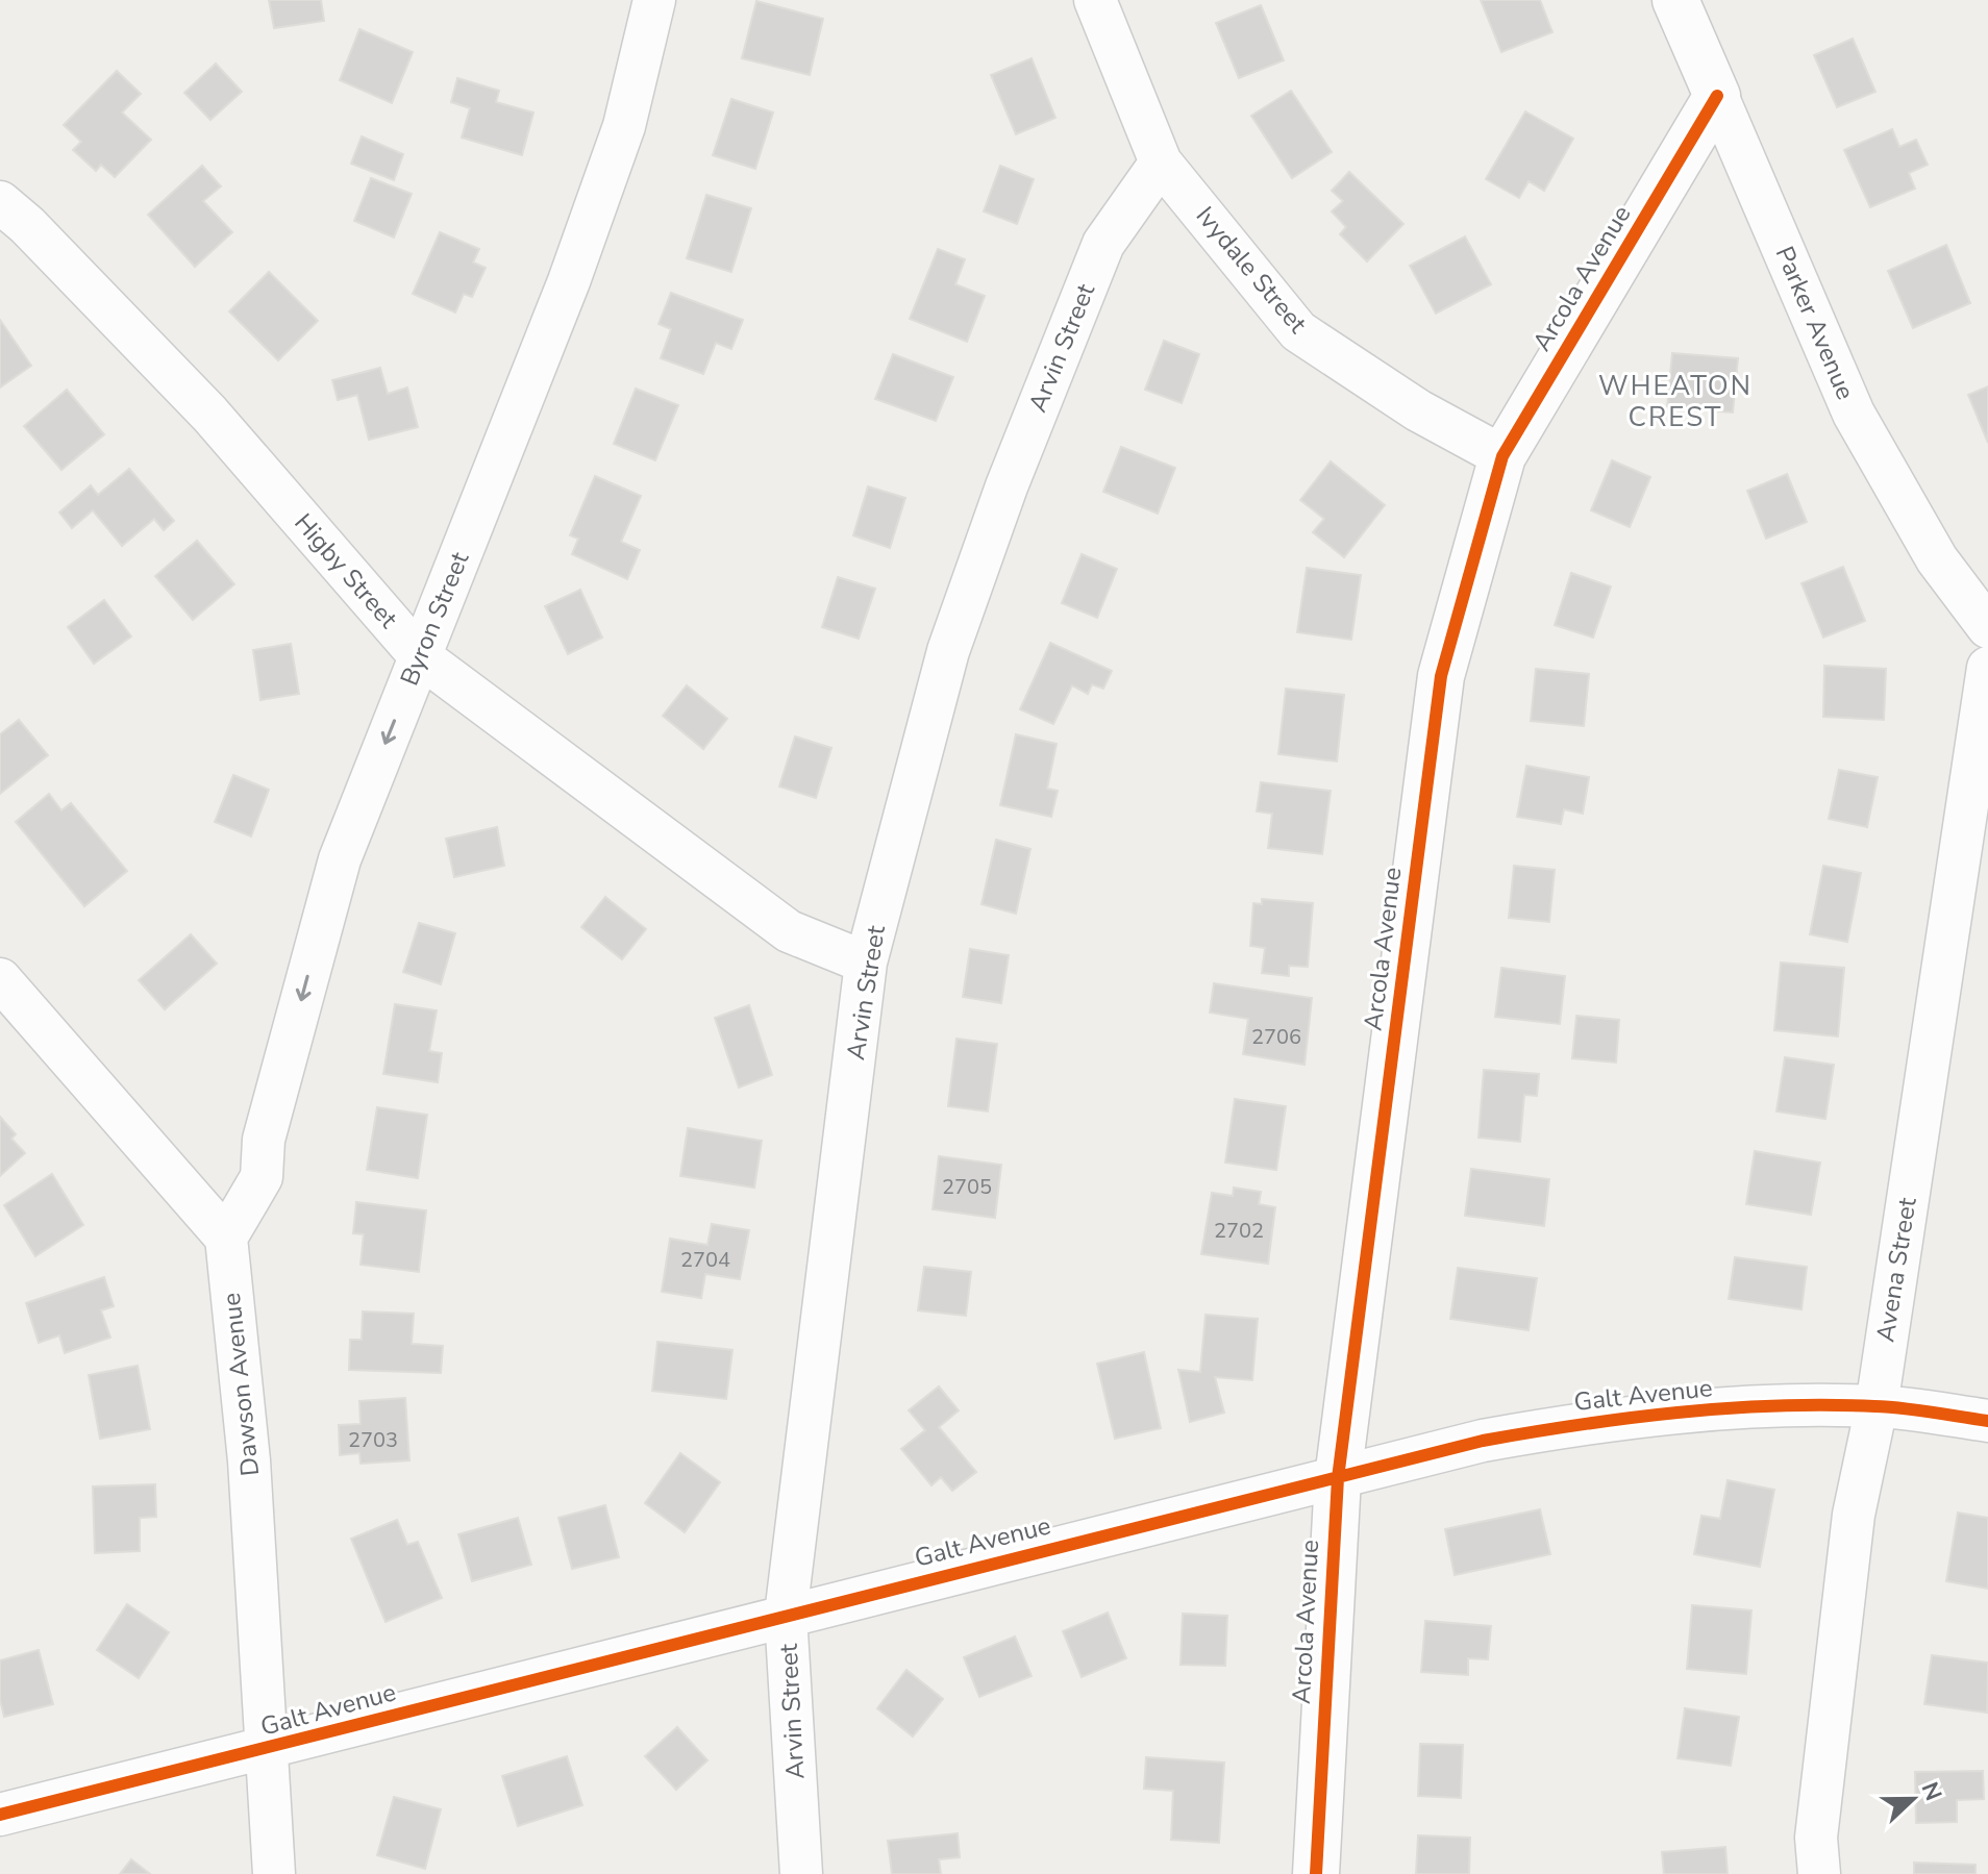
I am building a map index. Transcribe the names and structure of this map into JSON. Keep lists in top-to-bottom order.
{
  "streets": {
    "street": [
      "Ivydale Street",
      "Arcola Avenue",
      "Parker Avenue",
      "Arvin Street",
      "Higby Street",
      "Byron Street",
      "Avena Street",
      "Dawson Avenue",
      "Galt Avenue"
    ]
  },
  "crossings": [
    ["Ivydale Street", "Arcola Avenue"],
    ["Ivydale Street", "Arvin Street"],
    ["Arcola Avenue", "Parker Avenue"],
    ["Arcola Avenue", "Galt Avenue"],
    ["Arvin Street", "Higby Street"],
    ["Arvin Street", "Galt Avenue"],
    ["Higby Street", "Byron Street"],
    ["Byron Street", "Dawson Avenue"],
    ["Avena Street", "Galt Avenue"],
    ["Dawson Avenue", "Galt Avenue"]
  ],
  "one_way": ["Byron Street"],
  "districts": ["WHEATON CREST"],
  "house_numbers": [
    "2706",
    "2705",
    "2702",
    "2704",
    "2703"
  ],
  "north": "right"
}
